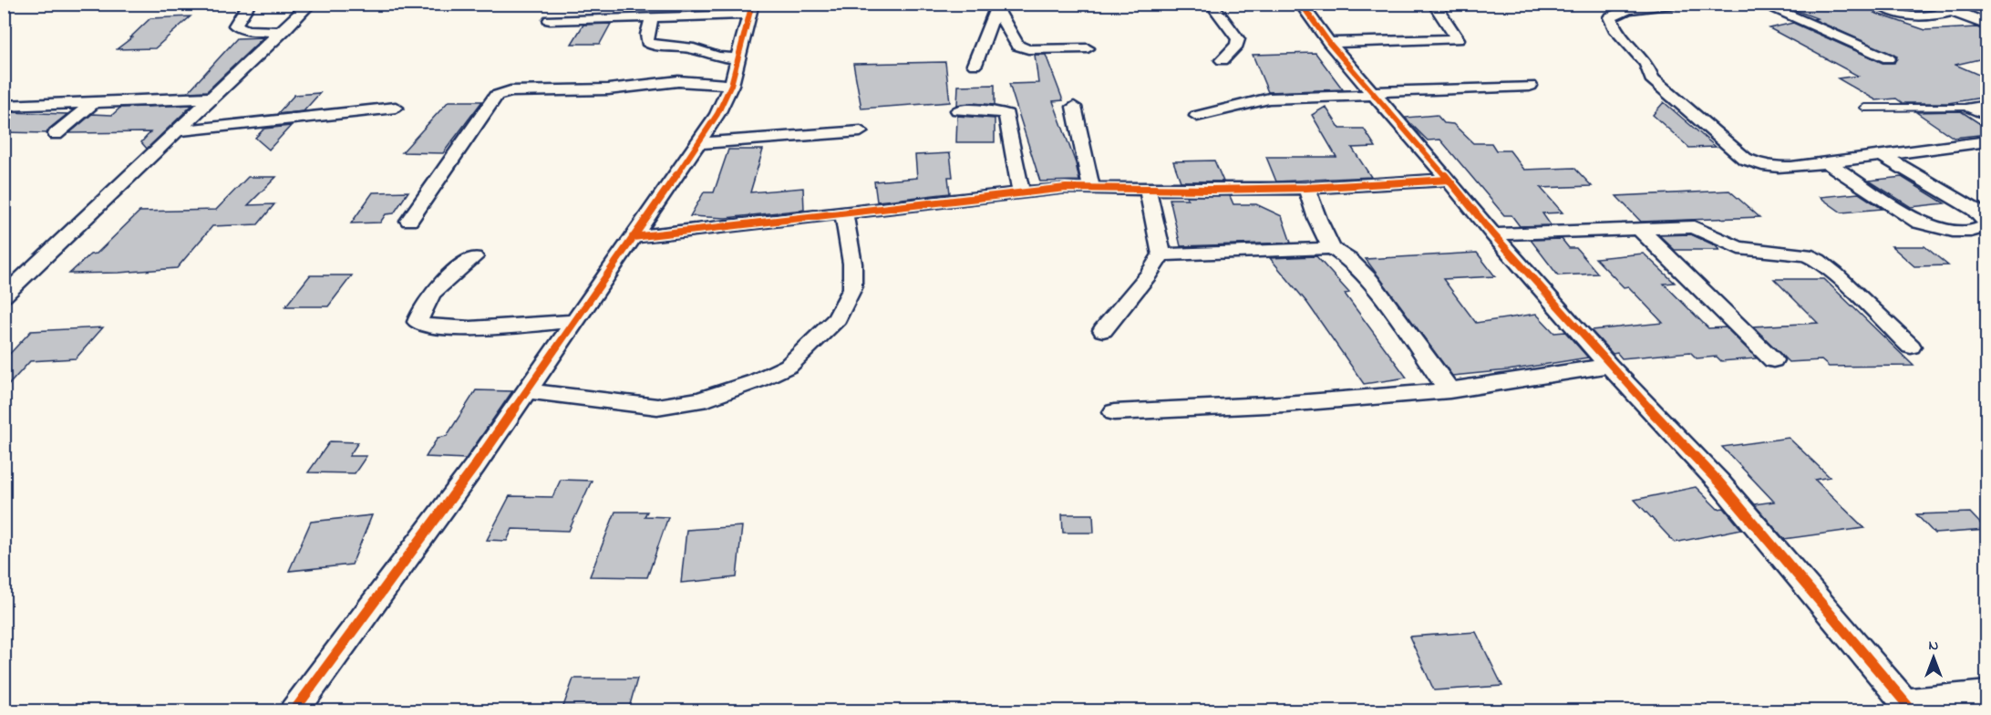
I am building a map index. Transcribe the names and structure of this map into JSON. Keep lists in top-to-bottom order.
{
  "north": "top"
}
